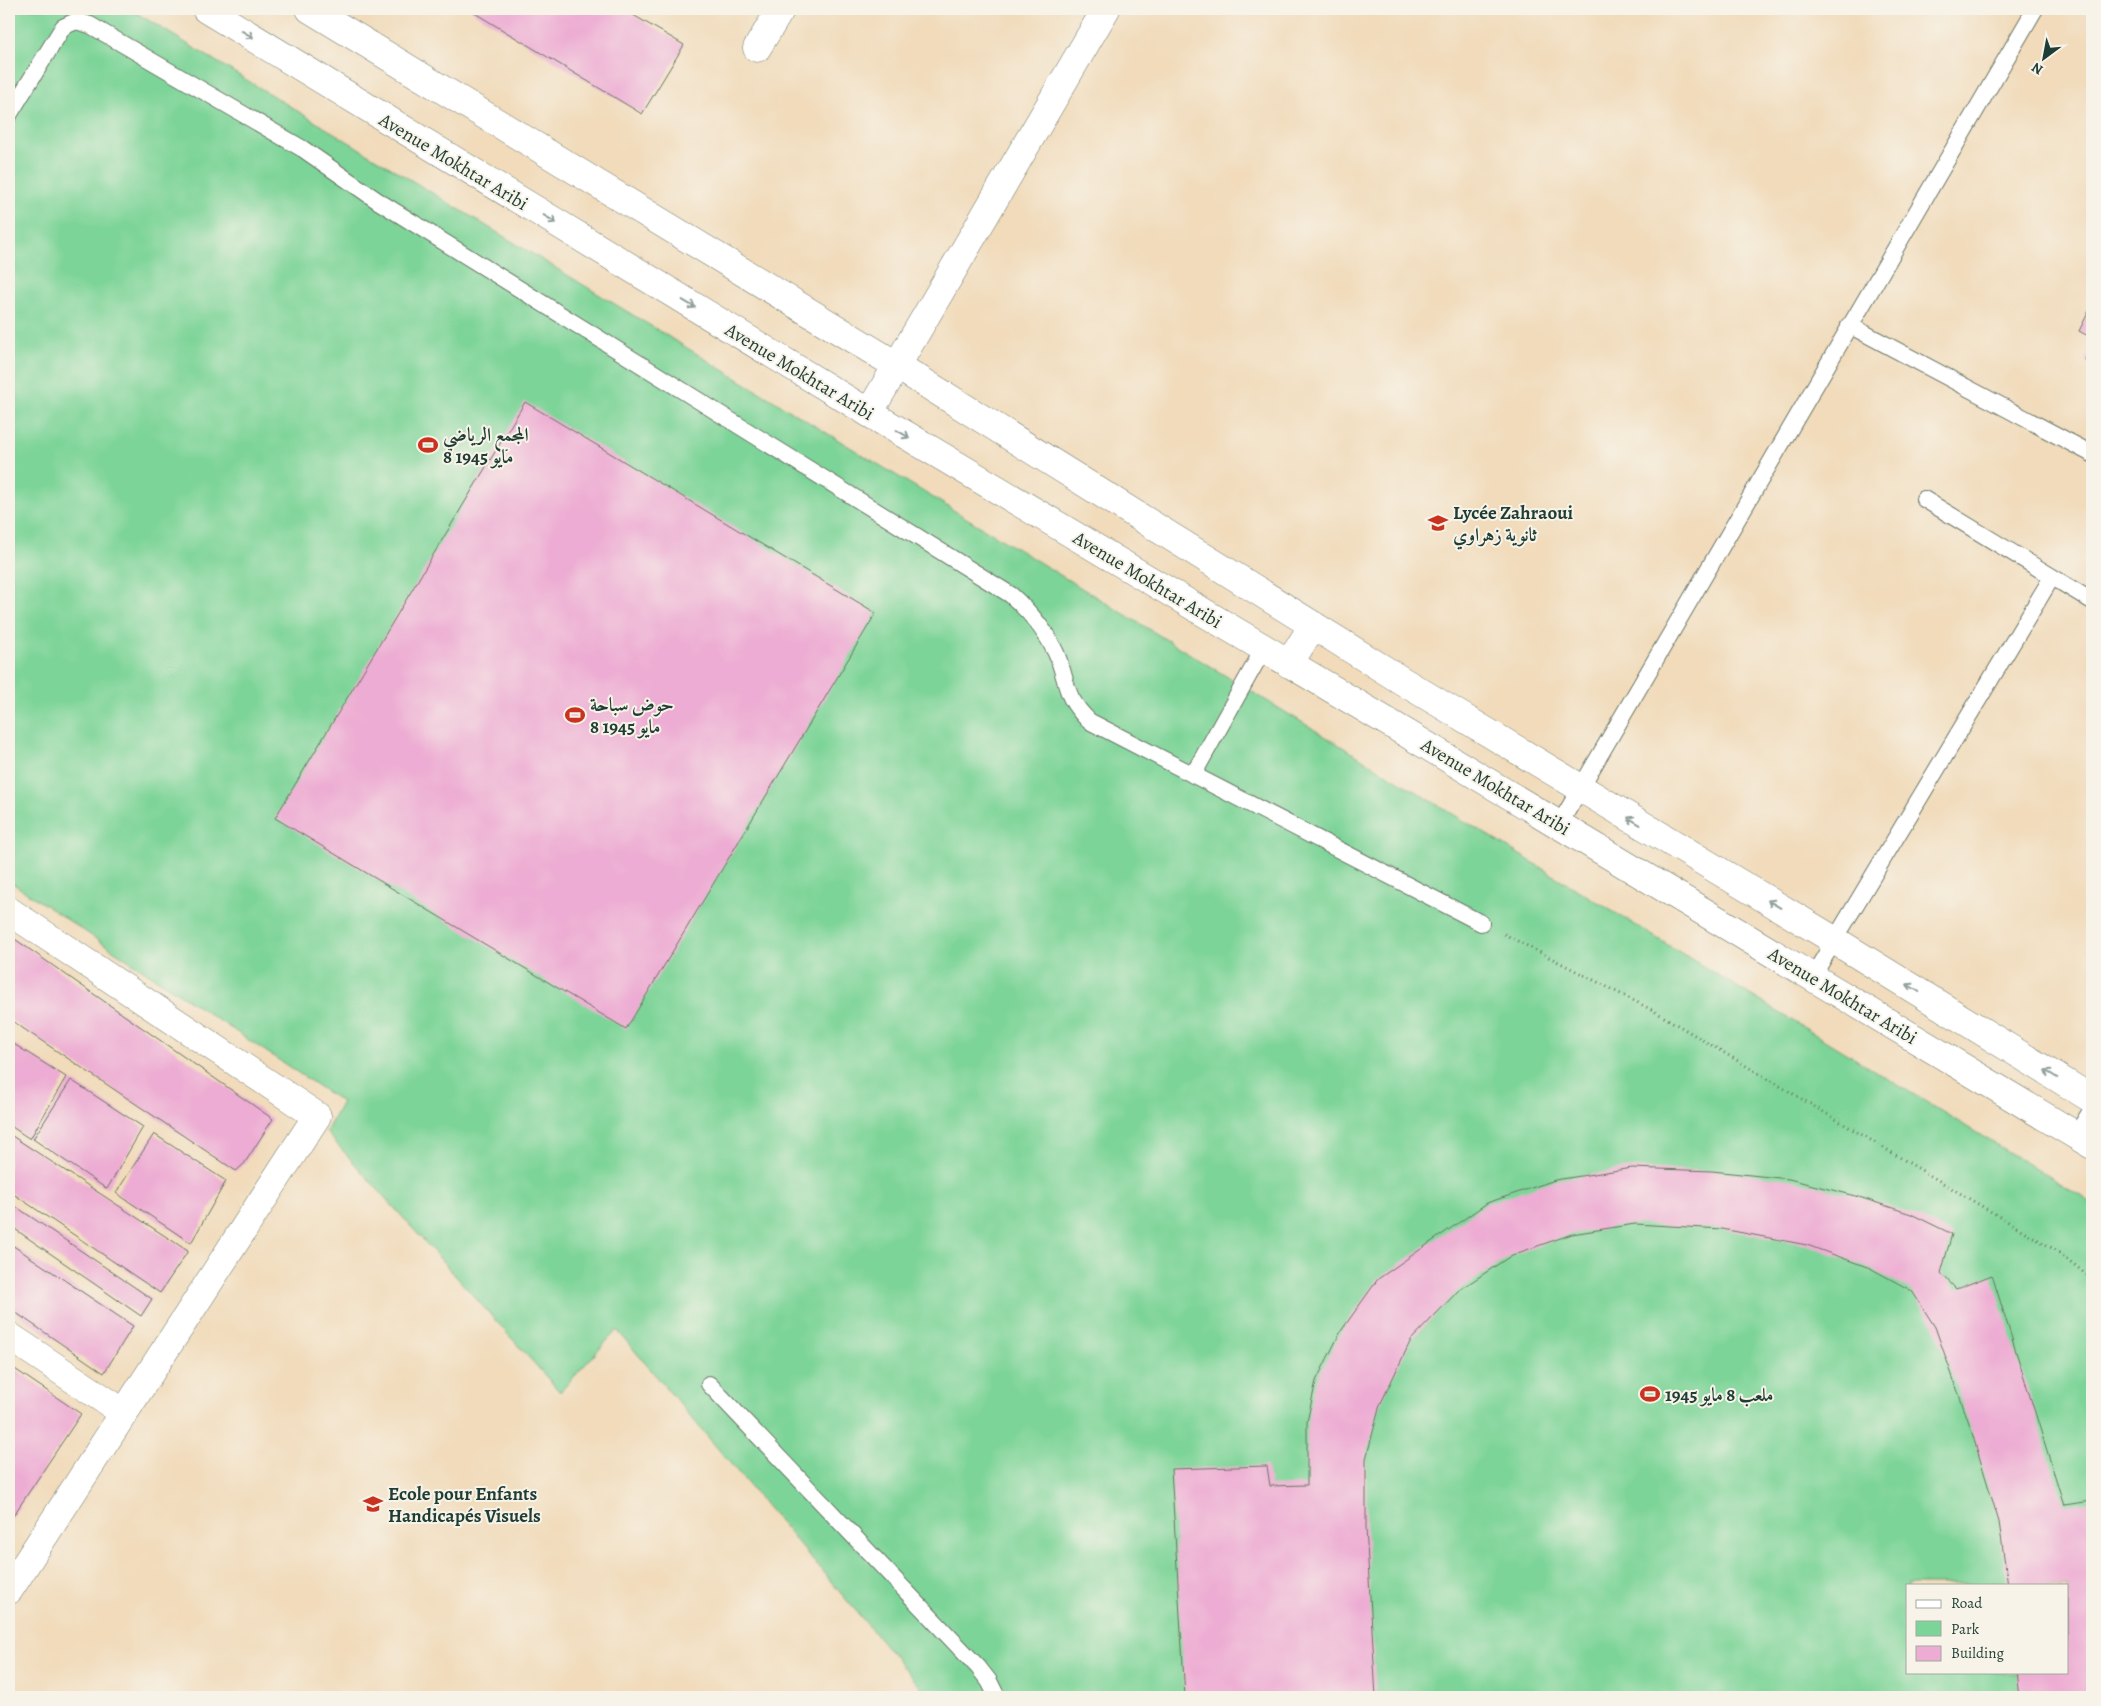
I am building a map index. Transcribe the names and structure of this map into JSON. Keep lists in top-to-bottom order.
{
  "streets": {
    "main road": ["Avenue Mokhtar Aribi"]
  },
  "places": {
    "sports": ["المجمع الرياضي 8 مايو 1945", "حوض سباحة 8 مايو 1945", "ملعب 8 مايو 1945"],
    "school or university": ["Lycée Zahraoui ثانوية زهراوي", "Ecole pour Enfants Handicapés Visuels"]
  },
  "legend": ["Road", "Park", "Building"],
  "north": "bottom left"
}
